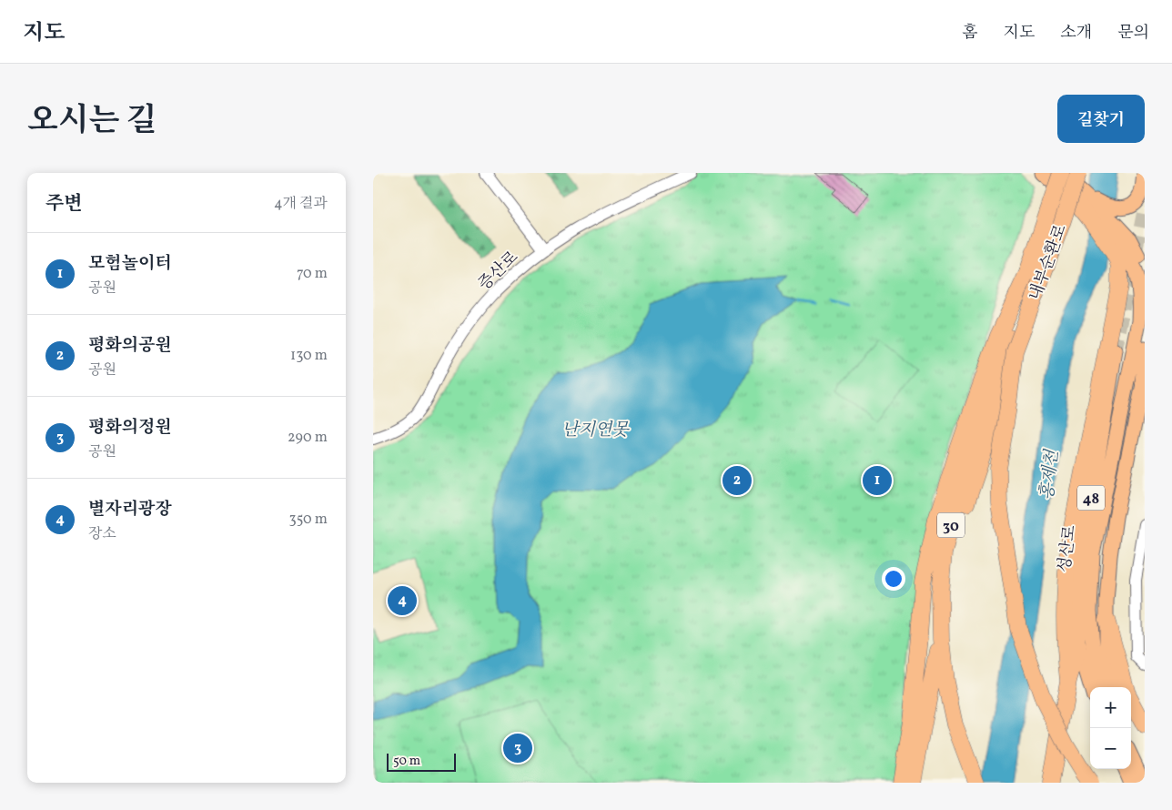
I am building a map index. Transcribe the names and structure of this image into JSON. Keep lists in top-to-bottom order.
{
  "streets": {
    "highway": ["내부순환로", "30"],
    "main road": ["48", "성산로"],
    "street": ["증산로"]
  },
  "crossings": [
    ["내부순환로", "30"]
  ],
  "water": ["난지연못", "홍제천"],
  "scale_bar": "50 m",
  "page": {
    "header": "지도",
    "nav": [
      "홈",
      "지도",
      "소개",
      "문의"
    ],
    "title": "오시는 길",
    "buttons": "길찾기",
    "heading": ["주변", "4개 결과"],
    "list": [
      {
        "mark": "1",
        "name": "모험놀이터",
        "note": "공원",
        "value": "70 m"
      },
      {
        "mark": "2",
        "name": "평화의공원",
        "note": "공원",
        "value": "130 m"
      },
      {
        "mark": "3",
        "name": "평화의정원",
        "note": "공원",
        "value": "290 m"
      },
      {
        "mark": "4",
        "name": "별자리광장",
        "note": "장소",
        "value": "350 m"
      }
    ],
    "pins": [
      "1",
      "2",
      "4",
      "3"
    ],
    "map_buttons": ["+", "−"],
    "scale": "50 m"
  }
}
